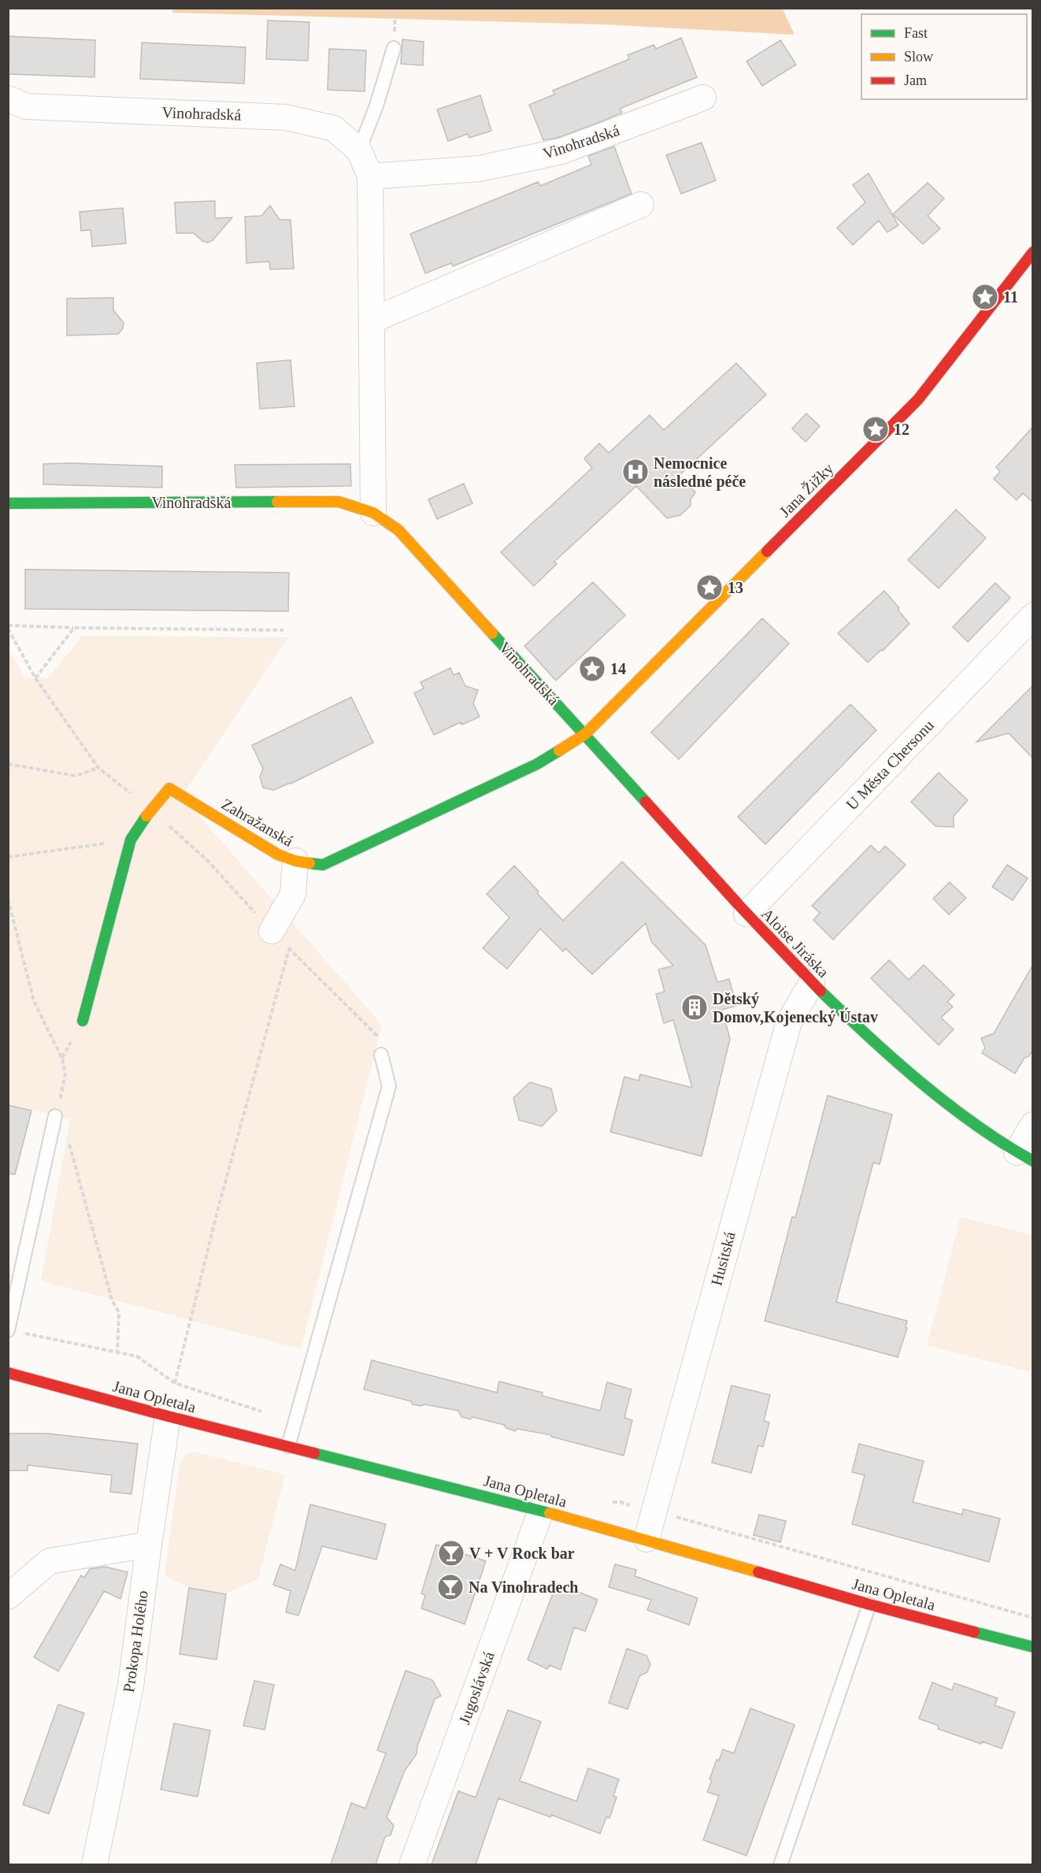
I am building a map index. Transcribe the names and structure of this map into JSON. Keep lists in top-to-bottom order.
{
  "streets": {
    "street": [
      "Vinohradská",
      "Jana Žižky",
      "U Města Chersonu",
      "Zahražanská",
      "Aloise Jiráska",
      "Husitská",
      "Jana Opletala",
      "Prokopa Holého",
      "Jugoslávská"
    ]
  },
  "crossings": [
    ["Vinohradská", "Jana Žižky"],
    ["Vinohradská", "Zahražanská"],
    ["Vinohradská", "Aloise Jiráska"],
    ["Jana Žižky", "Zahražanská"],
    ["Jana Žižky", "Aloise Jiráska"],
    ["U Města Chersonu", "Aloise Jiráska"],
    ["Zahražanská", "Aloise Jiráska"],
    ["Aloise Jiráska", "Husitská"],
    ["Husitská", "Jana Opletala"],
    ["Jana Opletala", "Prokopa Holého"],
    ["Jana Opletala", "Jugoslávská"]
  ],
  "places": {
    "place": [
      "11",
      "12",
      "13",
      "14"
    ],
    "hospital": ["Nemocnice následné péče"],
    "building": ["Dětský Domov,Kojenecký Ústav"],
    "bar": ["V + V Rock bar", "Na Vinohradech"]
  },
  "legend": ["Fast", "Slow", "Jam"]
}
